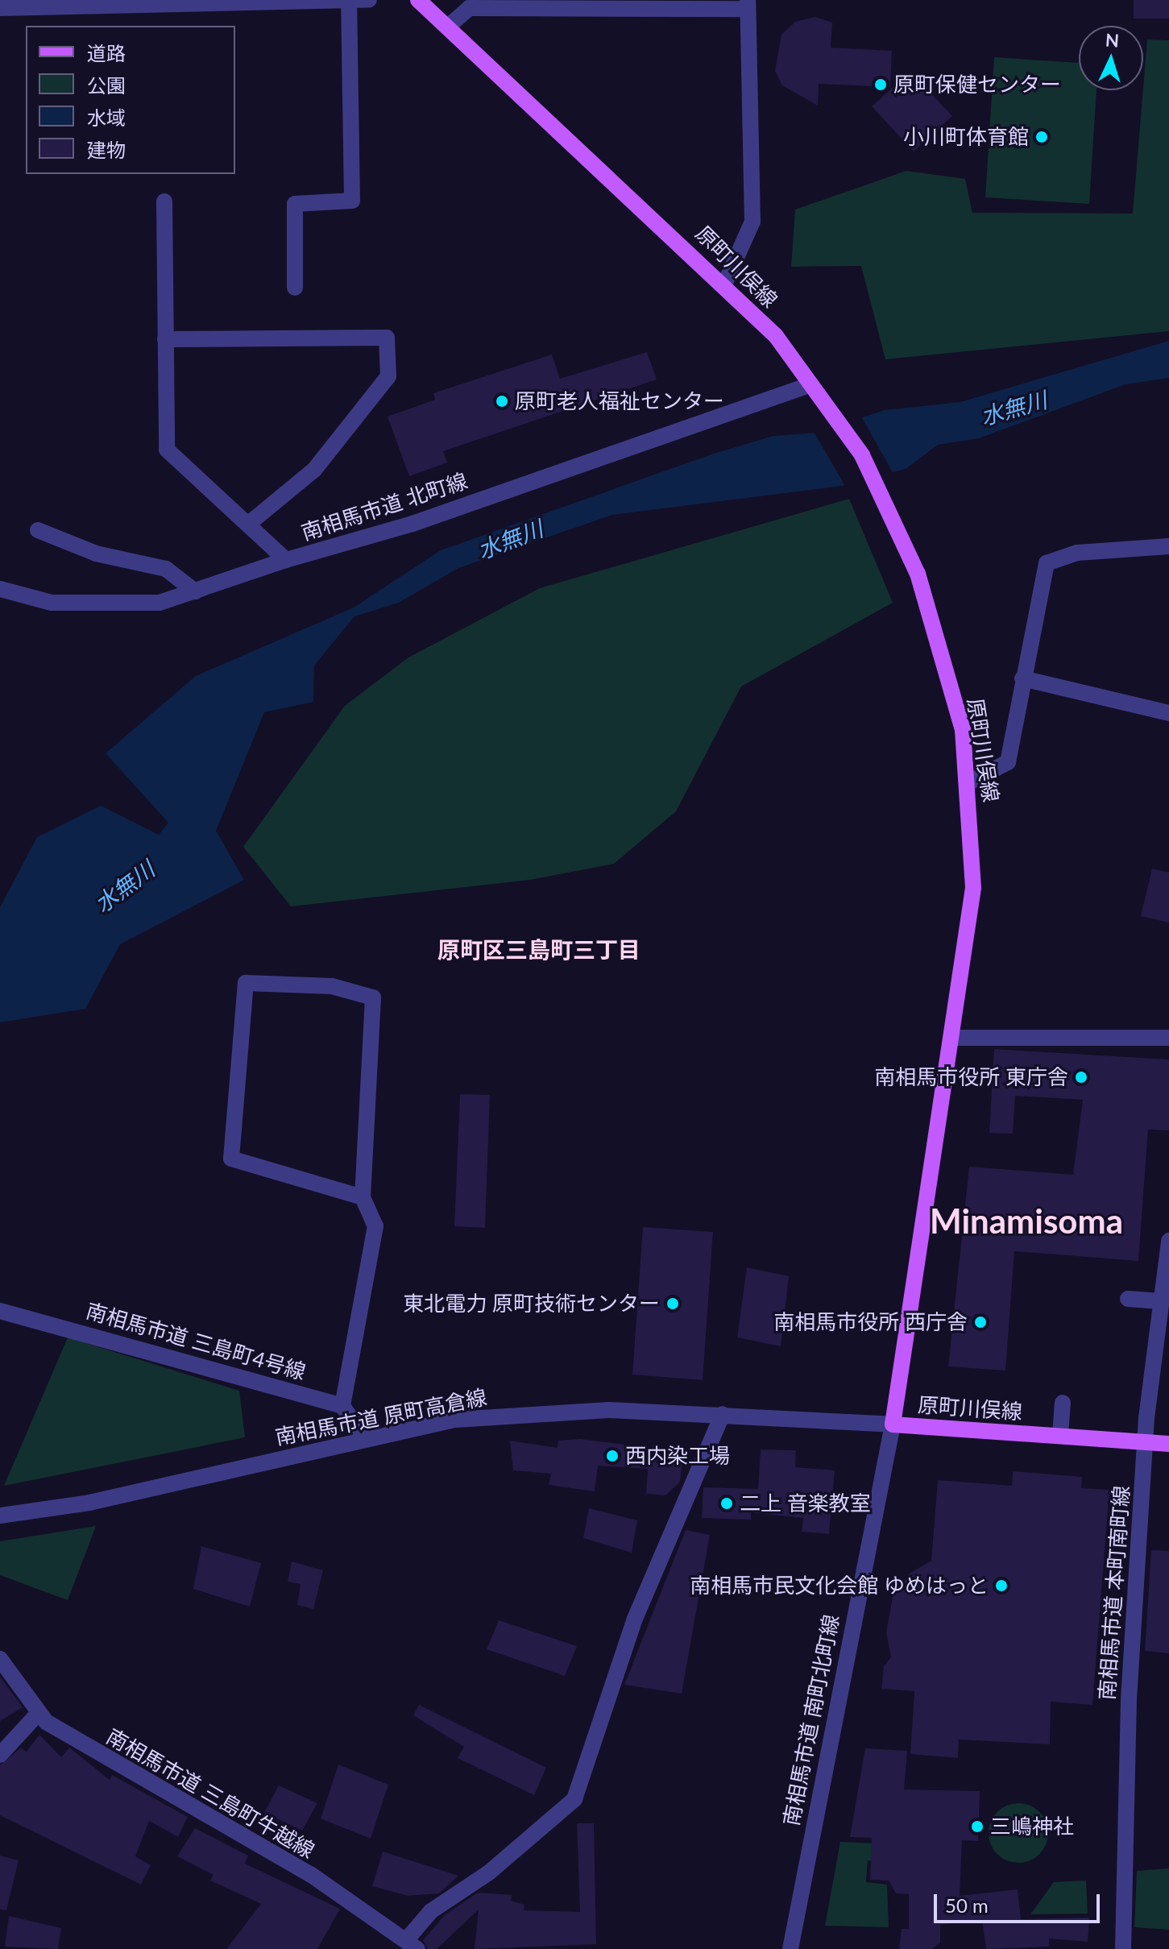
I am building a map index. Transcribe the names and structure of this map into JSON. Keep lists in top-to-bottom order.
{
  "streets": {
    "main road": ["原町川俣線"],
    "street": [
      "南相馬市道 北町線",
      "南相馬市道 三島町4号線",
      "南相馬市道 原町高倉線",
      "南相馬市道 本町南町線",
      "南相馬市道 南町北町線",
      "南相馬市道 三島町牛越線"
    ]
  },
  "crossings": [
    ["原町川俣線", "南相馬市道 北町線"],
    ["原町川俣線", "南相馬市道 原町高倉線"],
    ["原町川俣線", "南相馬市道 本町南町線"],
    ["原町川俣線", "南相馬市道 南町北町線"],
    ["南相馬市道 原町高倉線", "南相馬市道 南町北町線"]
  ],
  "districts": ["原町区三島町三丁目", "Minamisoma"],
  "water": ["水無川"],
  "places": [
    "原町保健センター",
    "小川町体育館",
    "原町老人福祉センター",
    "南相馬市役所 東庁舎",
    "東北電力 原町技術センター",
    "南相馬市役所 西庁舎",
    "西内染工場",
    "二上 音楽教室",
    "南相馬市民文化会館 ゆめはっと",
    "三嶋神社"
  ],
  "legend": [
    "道路",
    "公園",
    "水域",
    "建物"
  ],
  "scale_bar": "50 m",
  "north": "top"
}
